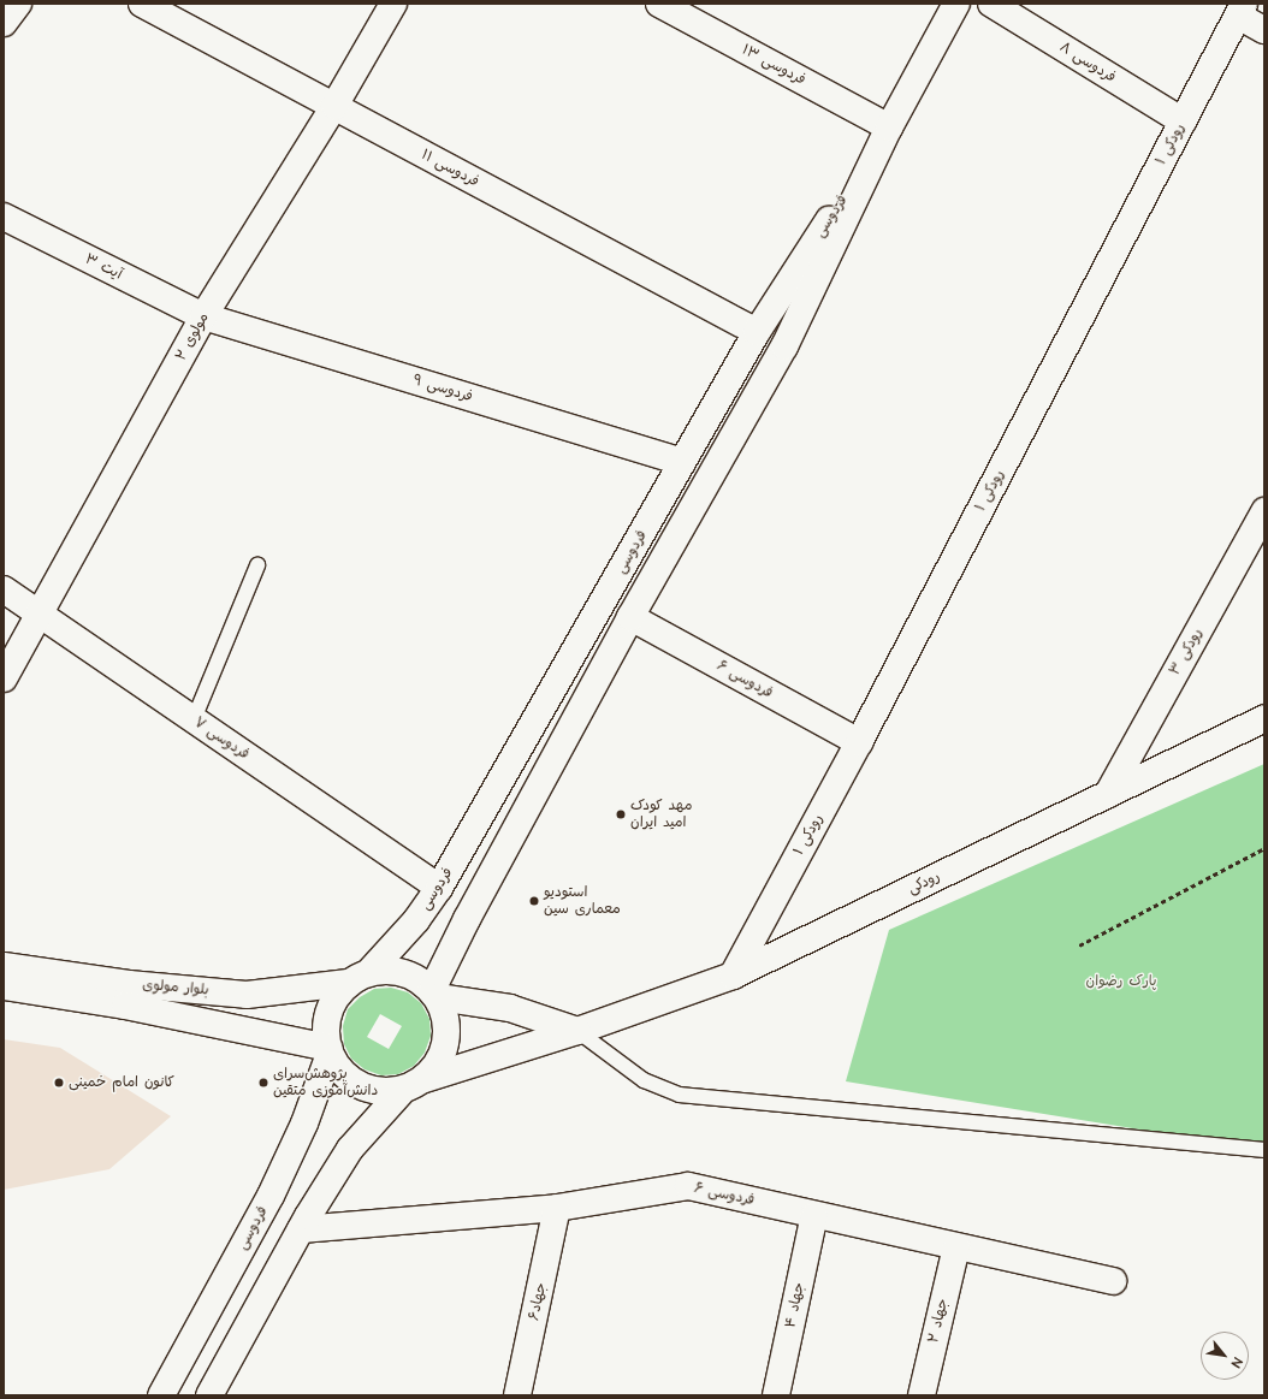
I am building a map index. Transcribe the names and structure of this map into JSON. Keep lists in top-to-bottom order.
{
  "streets": {
    "street": [
      "فردوسی ۸",
      "فردوسی ۱۳",
      "رودکی ۱",
      "فردوسی ۱۱",
      "فردوسی",
      "آیت ۳",
      "مولوی ۲",
      "فردوسی ۹",
      "رودکی ۳",
      "فردوسی ۶",
      "فردوسی ۷",
      "رودکی",
      "بلوار مولوی",
      "جهاد۶",
      "جهاد ۴",
      "جهاد ۲"
    ]
  },
  "crossings": [
    ["فردوسی ۸", "رودکی ۱"],
    ["فردوسی ۱۳", "فردوسی"],
    ["رودکی ۱", "فردوسی ۶"],
    ["رودکی ۱", "رودکی"],
    ["فردوسی ۱۱", "فردوسی"],
    ["فردوسی ۱۱", "مولوی ۲"],
    ["فردوسی", "فردوسی ۹"],
    ["فردوسی", "فردوسی ۶"],
    ["فردوسی", "فردوسی ۷"],
    ["فردوسی", "رودکی"],
    ["فردوسی", "بلوار مولوی"],
    ["آیت ۳", "مولوی ۲"],
    ["آیت ۳", "فردوسی ۹"],
    ["مولوی ۲", "فردوسی ۹"],
    ["مولوی ۲", "فردوسی ۷"],
    ["رودکی ۳", "رودکی"],
    ["فردوسی ۶", "جهاد۶"],
    ["فردوسی ۶", "جهاد ۴"],
    ["فردوسی ۶", "جهاد ۲"],
    ["رودکی", "بلوار مولوی"]
  ],
  "parks": ["پارک رضوان"],
  "places": [
    "مهد کودک امید ایران",
    "استودیو معماری سین",
    "کانون امام خمینی",
    "پژوهش‌سرای دانش‌آموزی متقین"
  ],
  "north": "bottom right"
}
